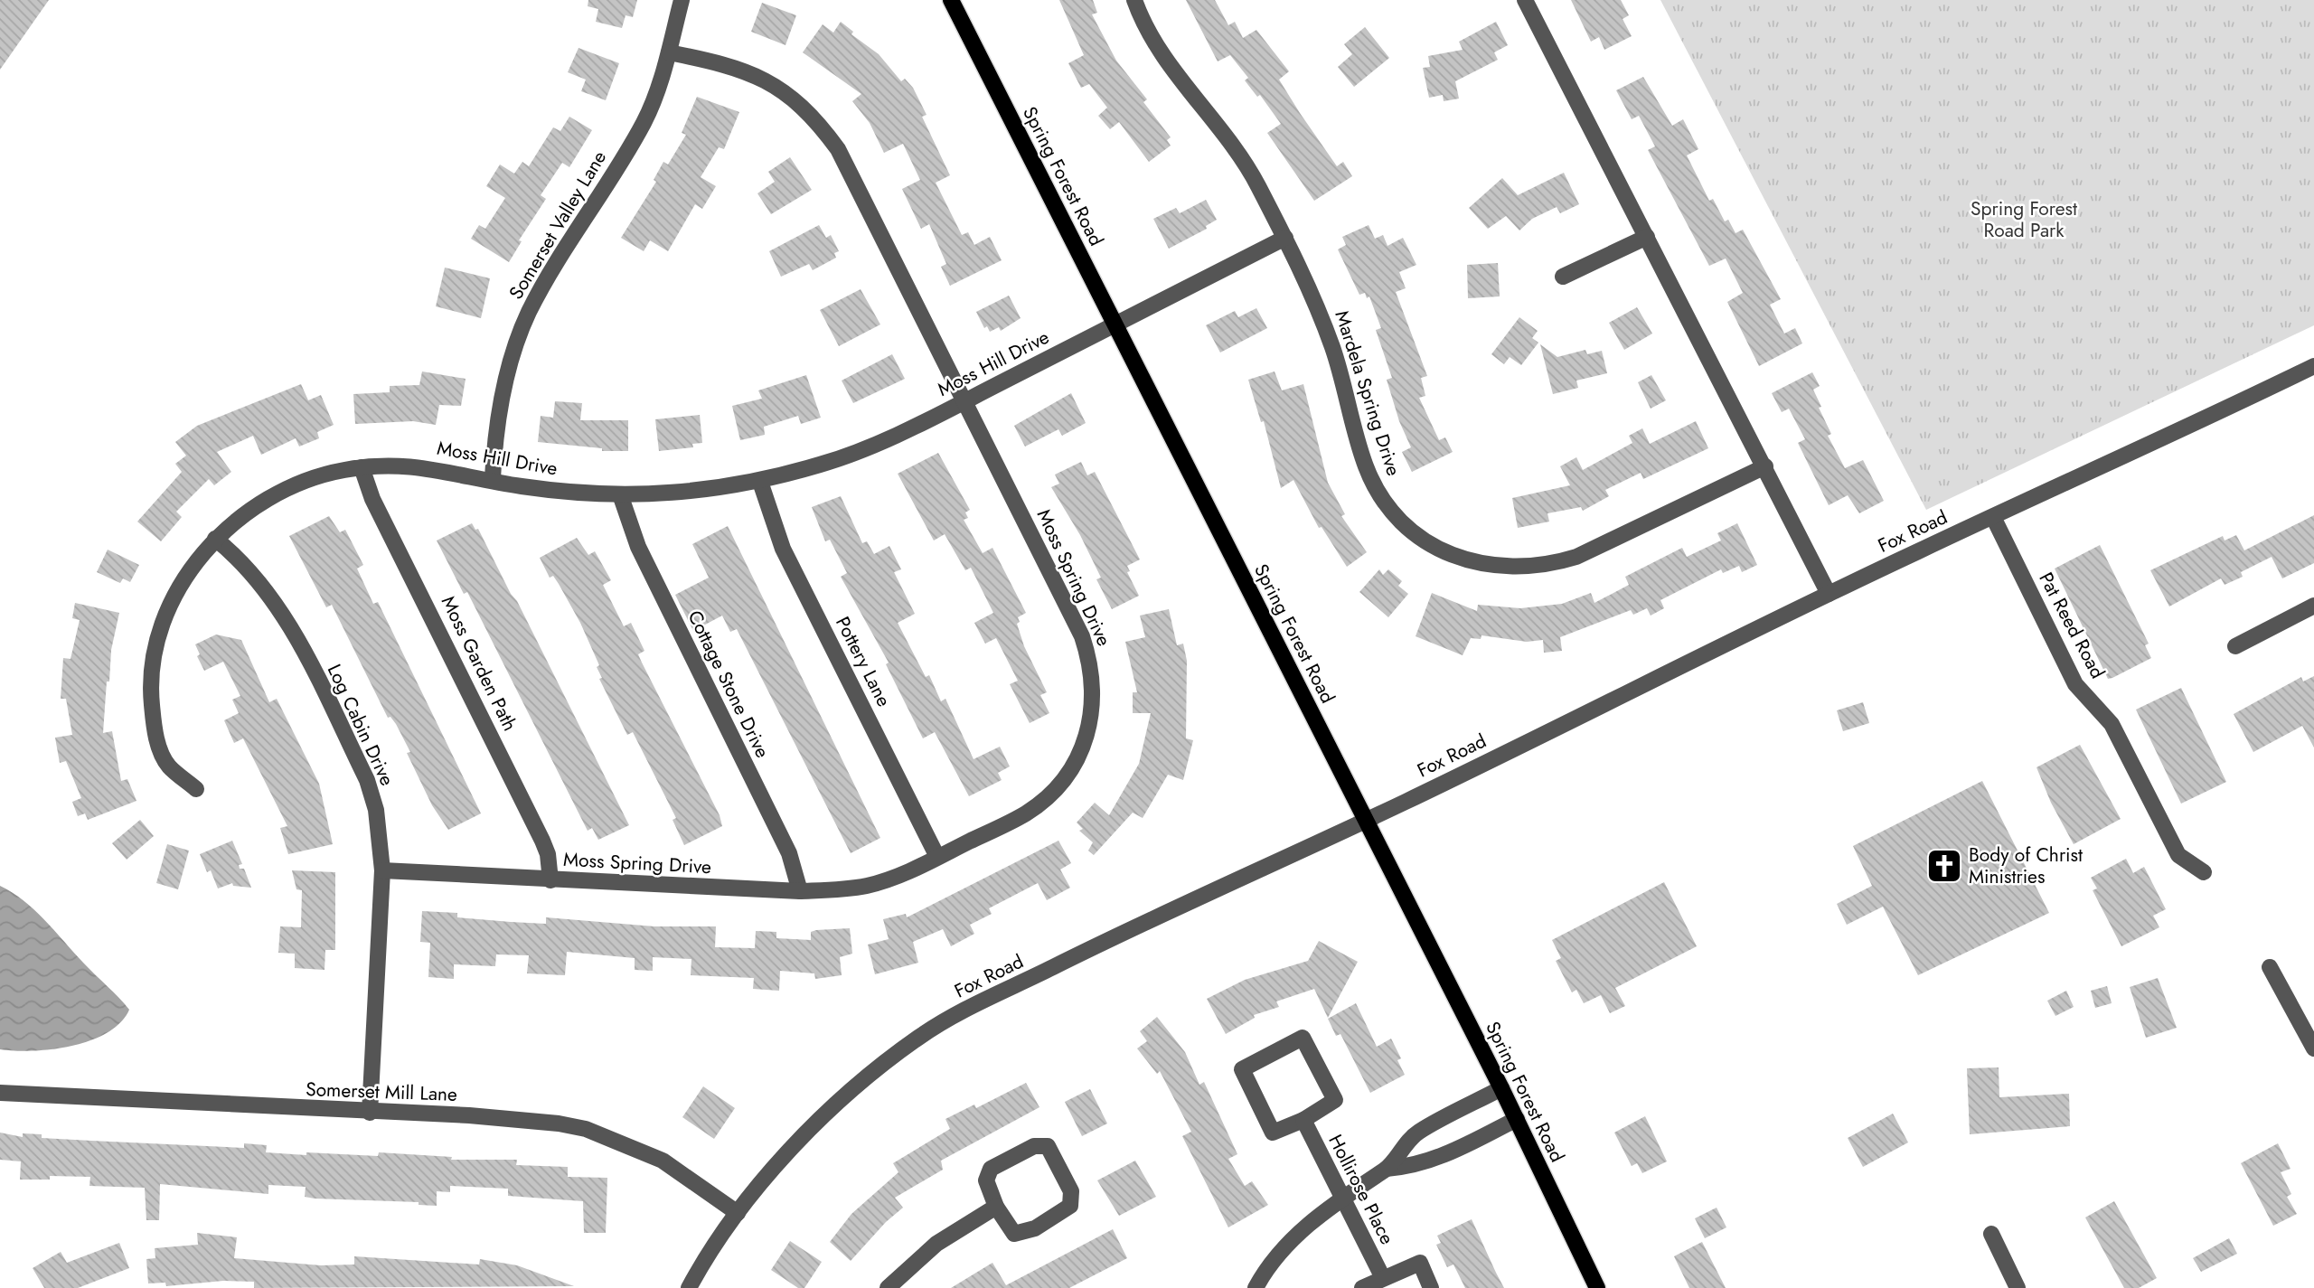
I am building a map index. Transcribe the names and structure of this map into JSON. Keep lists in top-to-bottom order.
{
  "streets": {
    "main road": ["Spring Forest Road"],
    "street": [
      "Somerset Valley Lane",
      "Moss Hill Drive",
      "Mardela Spring Drive",
      "Fox Road",
      "Moss Spring Drive",
      "Pat Reed Road",
      "Pottery Lane",
      "Moss Garden Path",
      "Cottage Stone Drive",
      "Log Cabin Drive",
      "Somerset Mill Lane",
      "Hollirose Place"
    ]
  },
  "crossings": [
    ["Spring Forest Road", "Moss Hill Drive"],
    ["Spring Forest Road", "Fox Road"],
    ["Somerset Valley Lane", "Moss Hill Drive"],
    ["Somerset Valley Lane", "Moss Spring Drive"],
    ["Moss Hill Drive", "Mardela Spring Drive"],
    ["Moss Hill Drive", "Moss Spring Drive"],
    ["Moss Hill Drive", "Pottery Lane"],
    ["Moss Hill Drive", "Moss Garden Path"],
    ["Moss Hill Drive", "Cottage Stone Drive"],
    ["Moss Hill Drive", "Log Cabin Drive"],
    ["Fox Road", "Pat Reed Road"],
    ["Fox Road", "Somerset Mill Lane"],
    ["Moss Spring Drive", "Pottery Lane"],
    ["Moss Spring Drive", "Moss Garden Path"],
    ["Moss Spring Drive", "Cottage Stone Drive"],
    ["Moss Spring Drive", "Log Cabin Drive"],
    ["Log Cabin Drive", "Somerset Mill Lane"]
  ],
  "parks": ["Spring Forest Road Park"],
  "places": {
    "church": ["Body of Christ Ministries"]
  }
}
